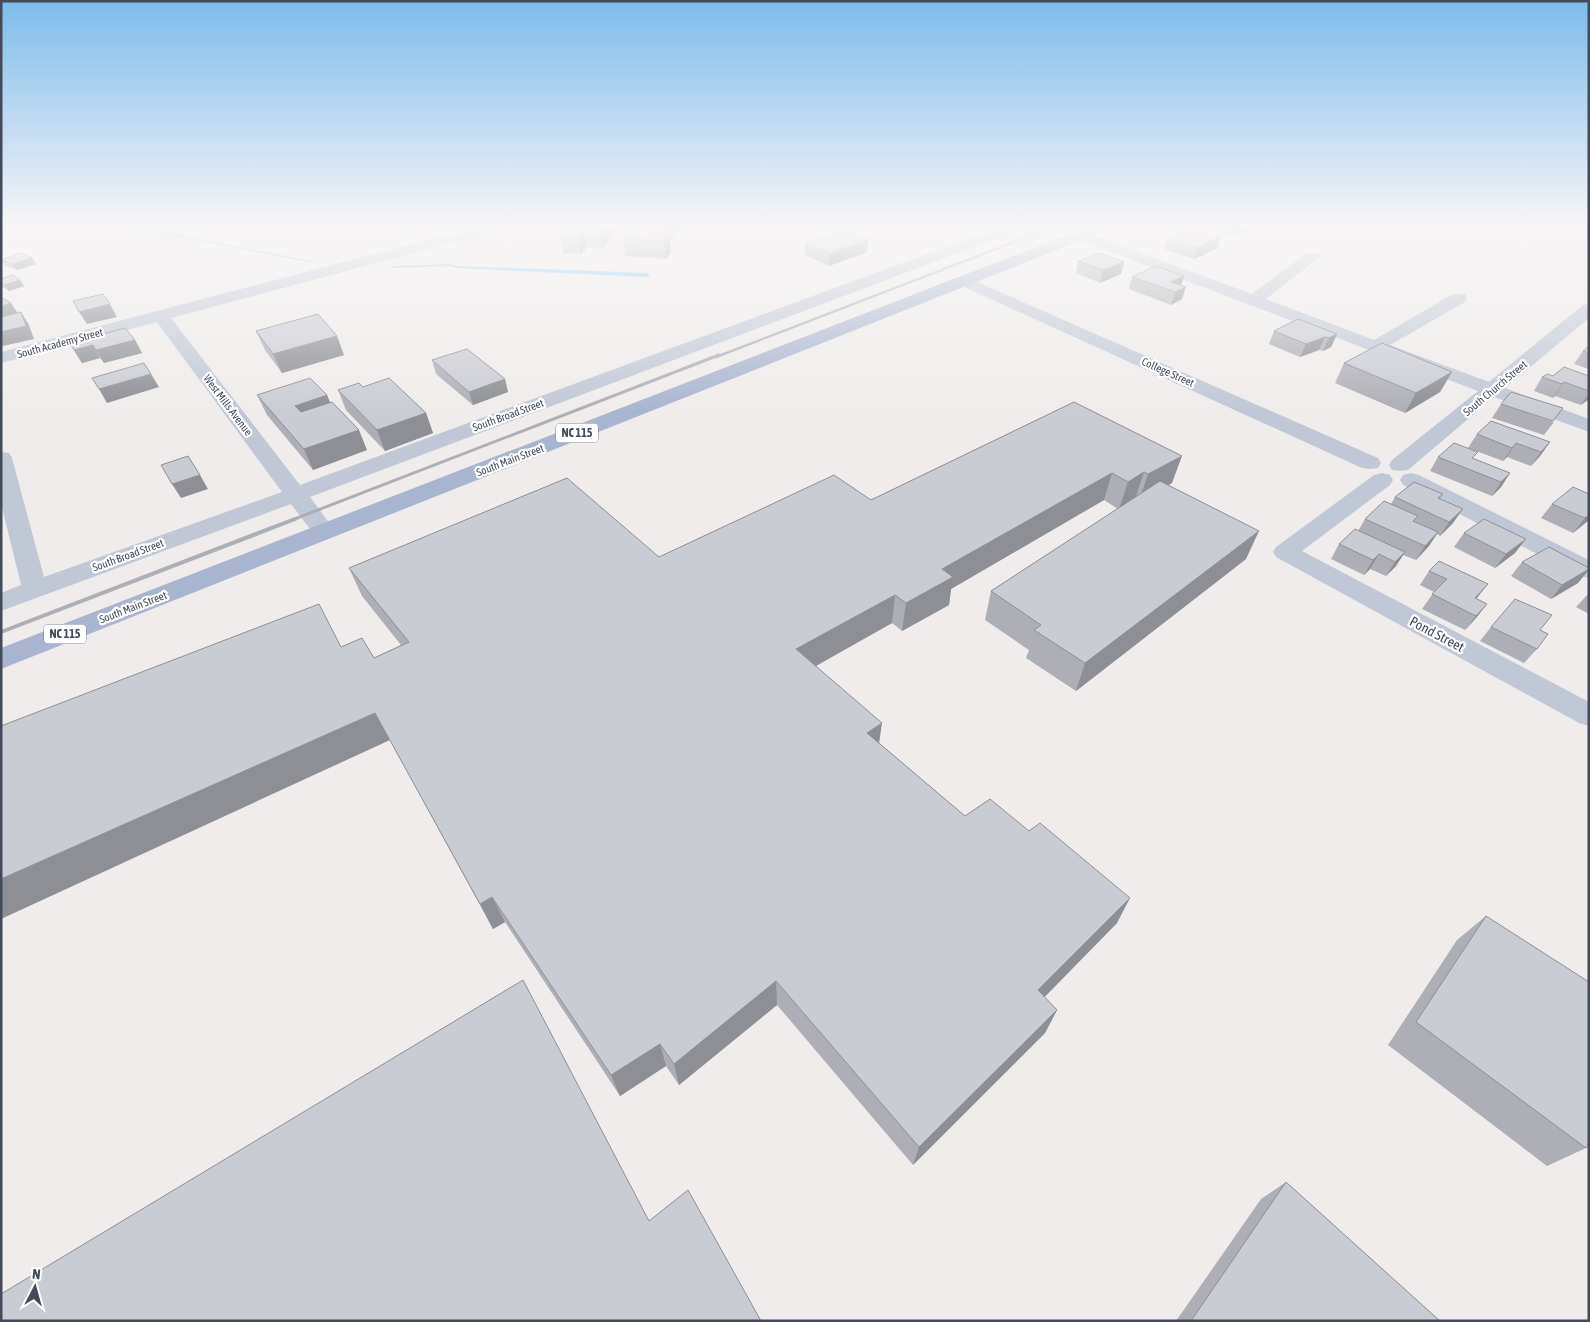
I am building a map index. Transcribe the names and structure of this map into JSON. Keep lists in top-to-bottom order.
{
  "streets": {
    "main road": ["NC 115", "South Main Street"],
    "street": [
      "South Academy Street",
      "College Street",
      "South Church Street",
      "West Mills Avenue",
      "South Broad Street",
      "Pond Street"
    ]
  },
  "crossings": [
    ["South Academy Street", "West Mills Avenue"],
    ["College Street", "South Church Street"],
    ["College Street", "Pond Street"],
    ["West Mills Avenue", "South Broad Street"],
    ["West Mills Avenue", "South Main Street"]
  ],
  "north": "top"
}
